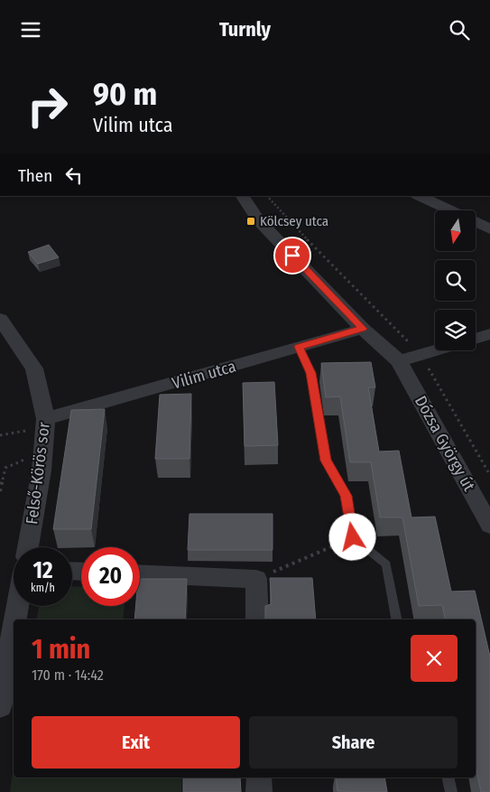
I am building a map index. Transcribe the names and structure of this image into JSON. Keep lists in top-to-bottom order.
{
  "streets": {
    "street": ["Vilim utca", "Dózsa György út", "Felső-Körös sor"]
  },
  "crossings": [
    ["Vilim utca", "Dózsa György út"],
    ["Vilim utca", "Felső-Körös sor"]
  ],
  "places": {
    "transit": ["Kölcsey utca"]
  },
  "north": "bottom",
  "page": {
    "header": "Turnly",
    "turn": ["90 m", "Vilim utca"],
    "then": "Then",
    "speed": "12 km/h",
    "limit": "20",
    "heading": ["1 min", "170 m · 14:42"],
    "buttons": ["Exit", "Share"]
  }
}
